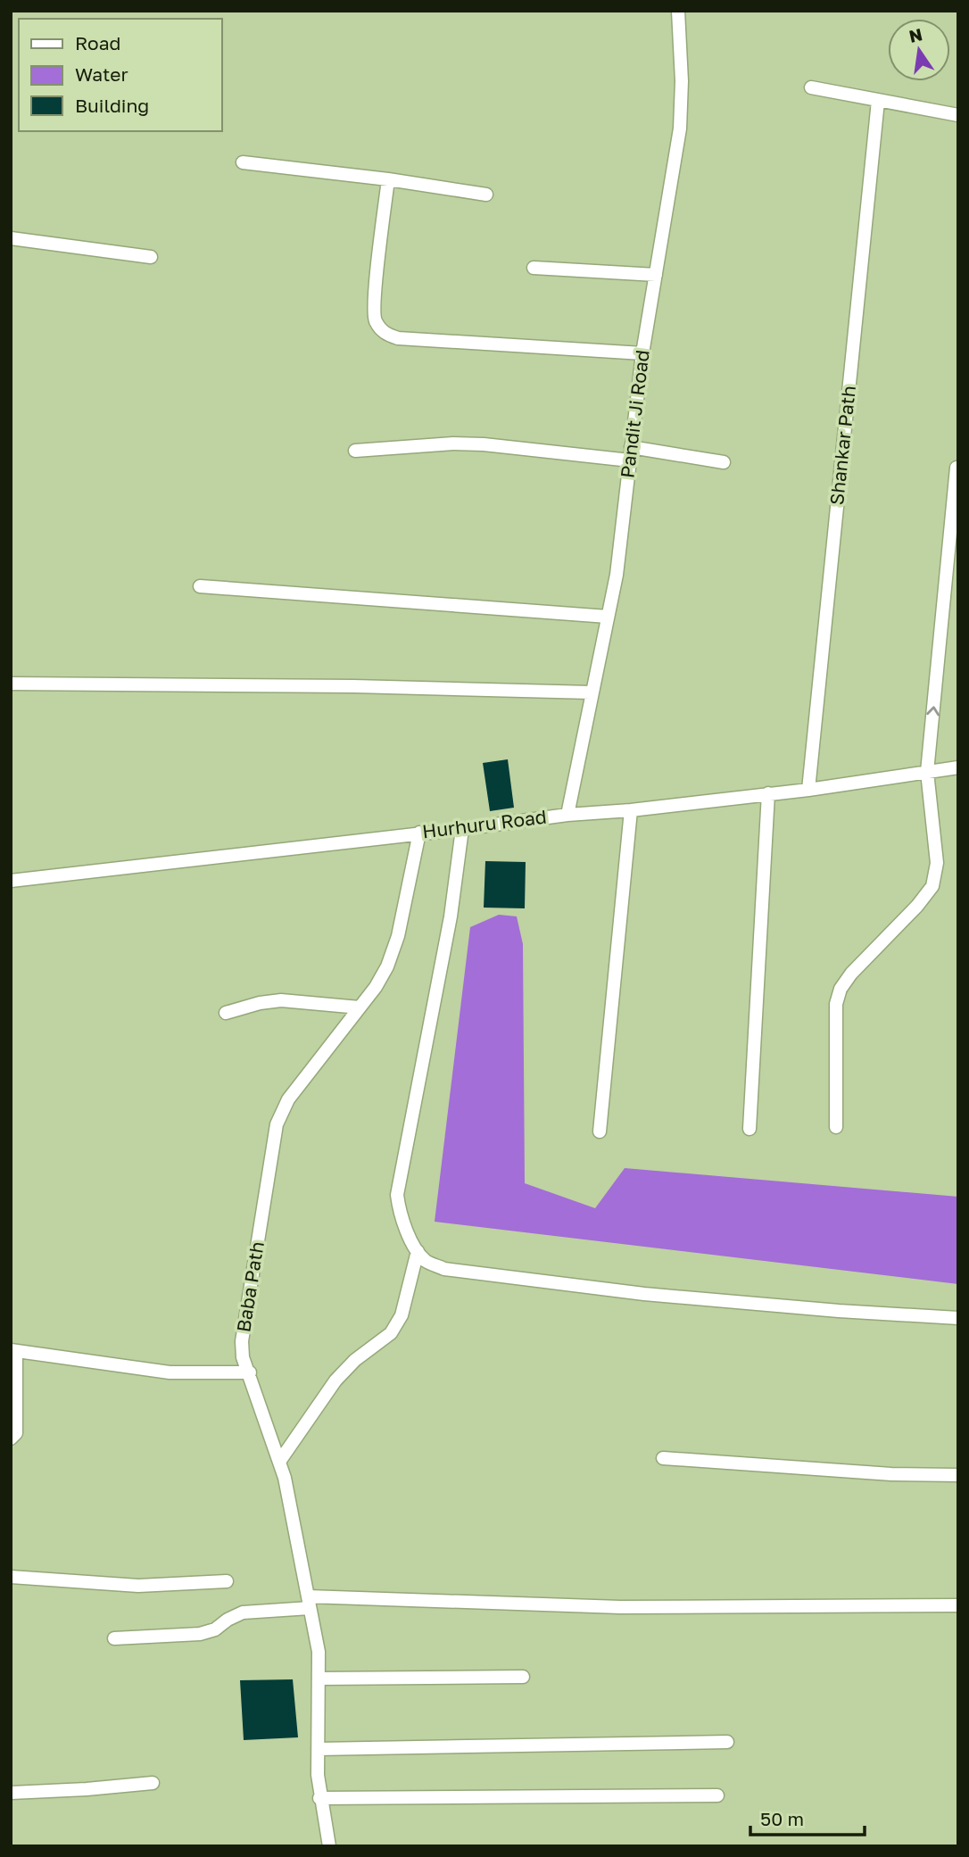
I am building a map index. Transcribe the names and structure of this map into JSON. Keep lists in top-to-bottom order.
{
  "streets": {
    "street": [
      "Pandit Ji Road",
      "Shankar Path",
      "Hurhuru Road",
      "Baba Path"
    ]
  },
  "crossings": [
    ["Pandit Ji Road", "Hurhuru Road"],
    ["Shankar Path", "Hurhuru Road"],
    ["Hurhuru Road", "Baba Path"]
  ],
  "legend": ["Road", "Water", "Building"],
  "scale_bar": "50 m",
  "north": "top"
}
